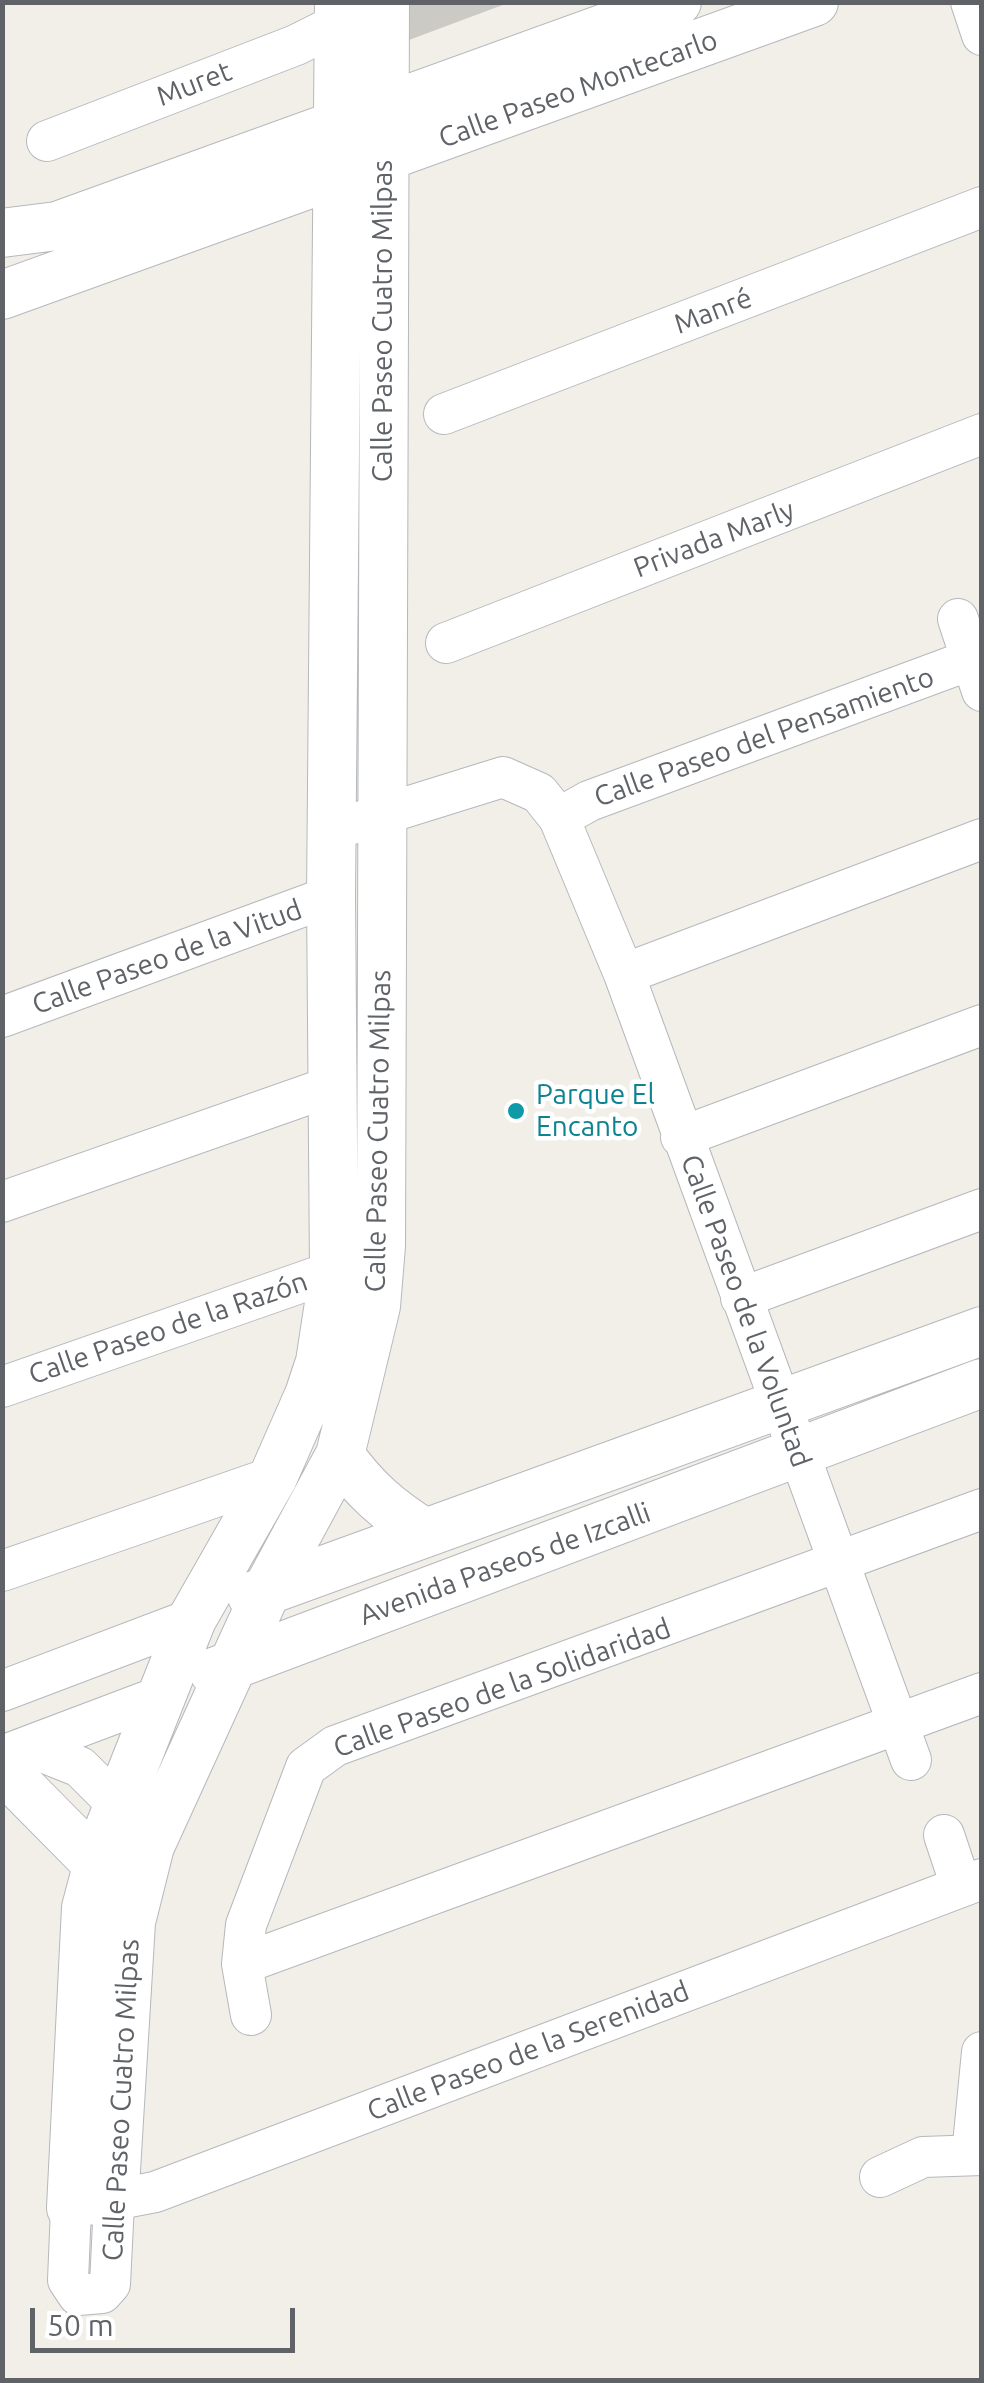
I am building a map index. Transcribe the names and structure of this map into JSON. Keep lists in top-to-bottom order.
{
  "streets": {
    "street": [
      "Muret",
      "Calle Paseo Montecarlo",
      "Manré",
      "Calle Paseo Cuatro Milpas",
      "Privada Marly",
      "Calle Paseo del Pensamiento",
      "Calle Paseo de la Vitud",
      "Calle Paseo de la Voluntad",
      "Calle Paseo de la Razón",
      "Avenida Paseos de Izcalli",
      "Calle Paseo de la Solidaridad",
      "Calle Paseo de la Serenidad"
    ]
  },
  "crossings": [
    ["Muret", "Calle Paseo Cuatro Milpas"],
    ["Calle Paseo Montecarlo", "Calle Paseo Cuatro Milpas"],
    ["Calle Paseo Cuatro Milpas", "Calle Paseo de la Vitud"],
    ["Calle Paseo Cuatro Milpas", "Calle Paseo de la Voluntad"],
    ["Calle Paseo Cuatro Milpas", "Calle Paseo de la Razón"],
    ["Calle Paseo Cuatro Milpas", "Avenida Paseos de Izcalli"],
    ["Calle Paseo Cuatro Milpas", "Calle Paseo de la Serenidad"],
    ["Calle Paseo del Pensamiento", "Calle Paseo de la Voluntad"],
    ["Calle Paseo de la Voluntad", "Avenida Paseos de Izcalli"],
    ["Calle Paseo de la Voluntad", "Calle Paseo de la Solidaridad"]
  ],
  "places": ["Parque El Encanto"],
  "scale_bar": "50 m"
}
